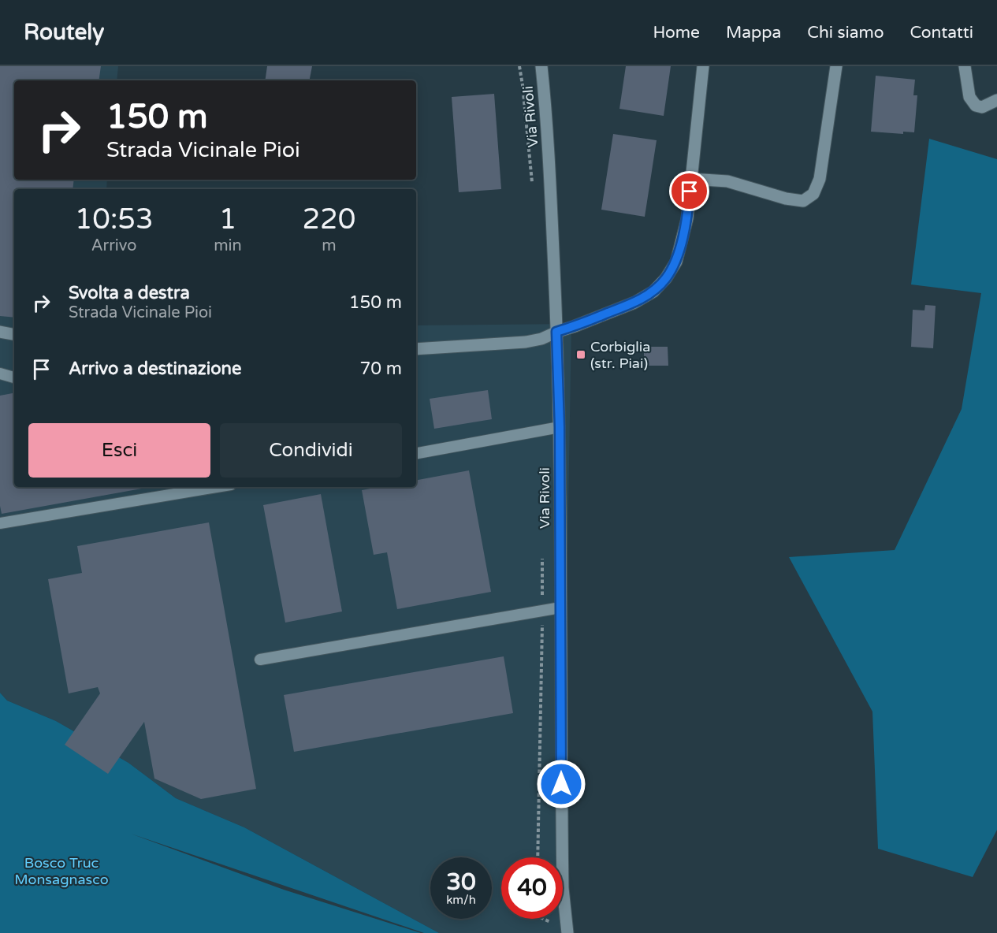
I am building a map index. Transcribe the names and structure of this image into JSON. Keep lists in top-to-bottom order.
{
  "streets": {
    "street": ["Via Rivoli"]
  },
  "parks": ["Bosco Truc Monsagnasco"],
  "places": {
    "transit": ["Corbiglia (str. Piai)"]
  },
  "page": {
    "header": "Routely",
    "nav": [
      "Home",
      "Mappa",
      "Chi siamo",
      "Contatti"
    ],
    "turn": ["150 m", "Strada Vicinale Pioi"],
    "eta": [
      "10:53",
      "Arrivo",
      "1",
      "min",
      "220",
      "m"
    ],
    "list": [
      {
        "name": "Svolta a destra",
        "note": "Strada Vicinale Pioi",
        "value": "150 m"
      },
      {
        "name": "Arrivo a destinazione",
        "value": "70 m"
      }
    ],
    "buttons": ["Esci", "Condividi"],
    "speed": "30 km/h",
    "limit": "40"
  }
}
